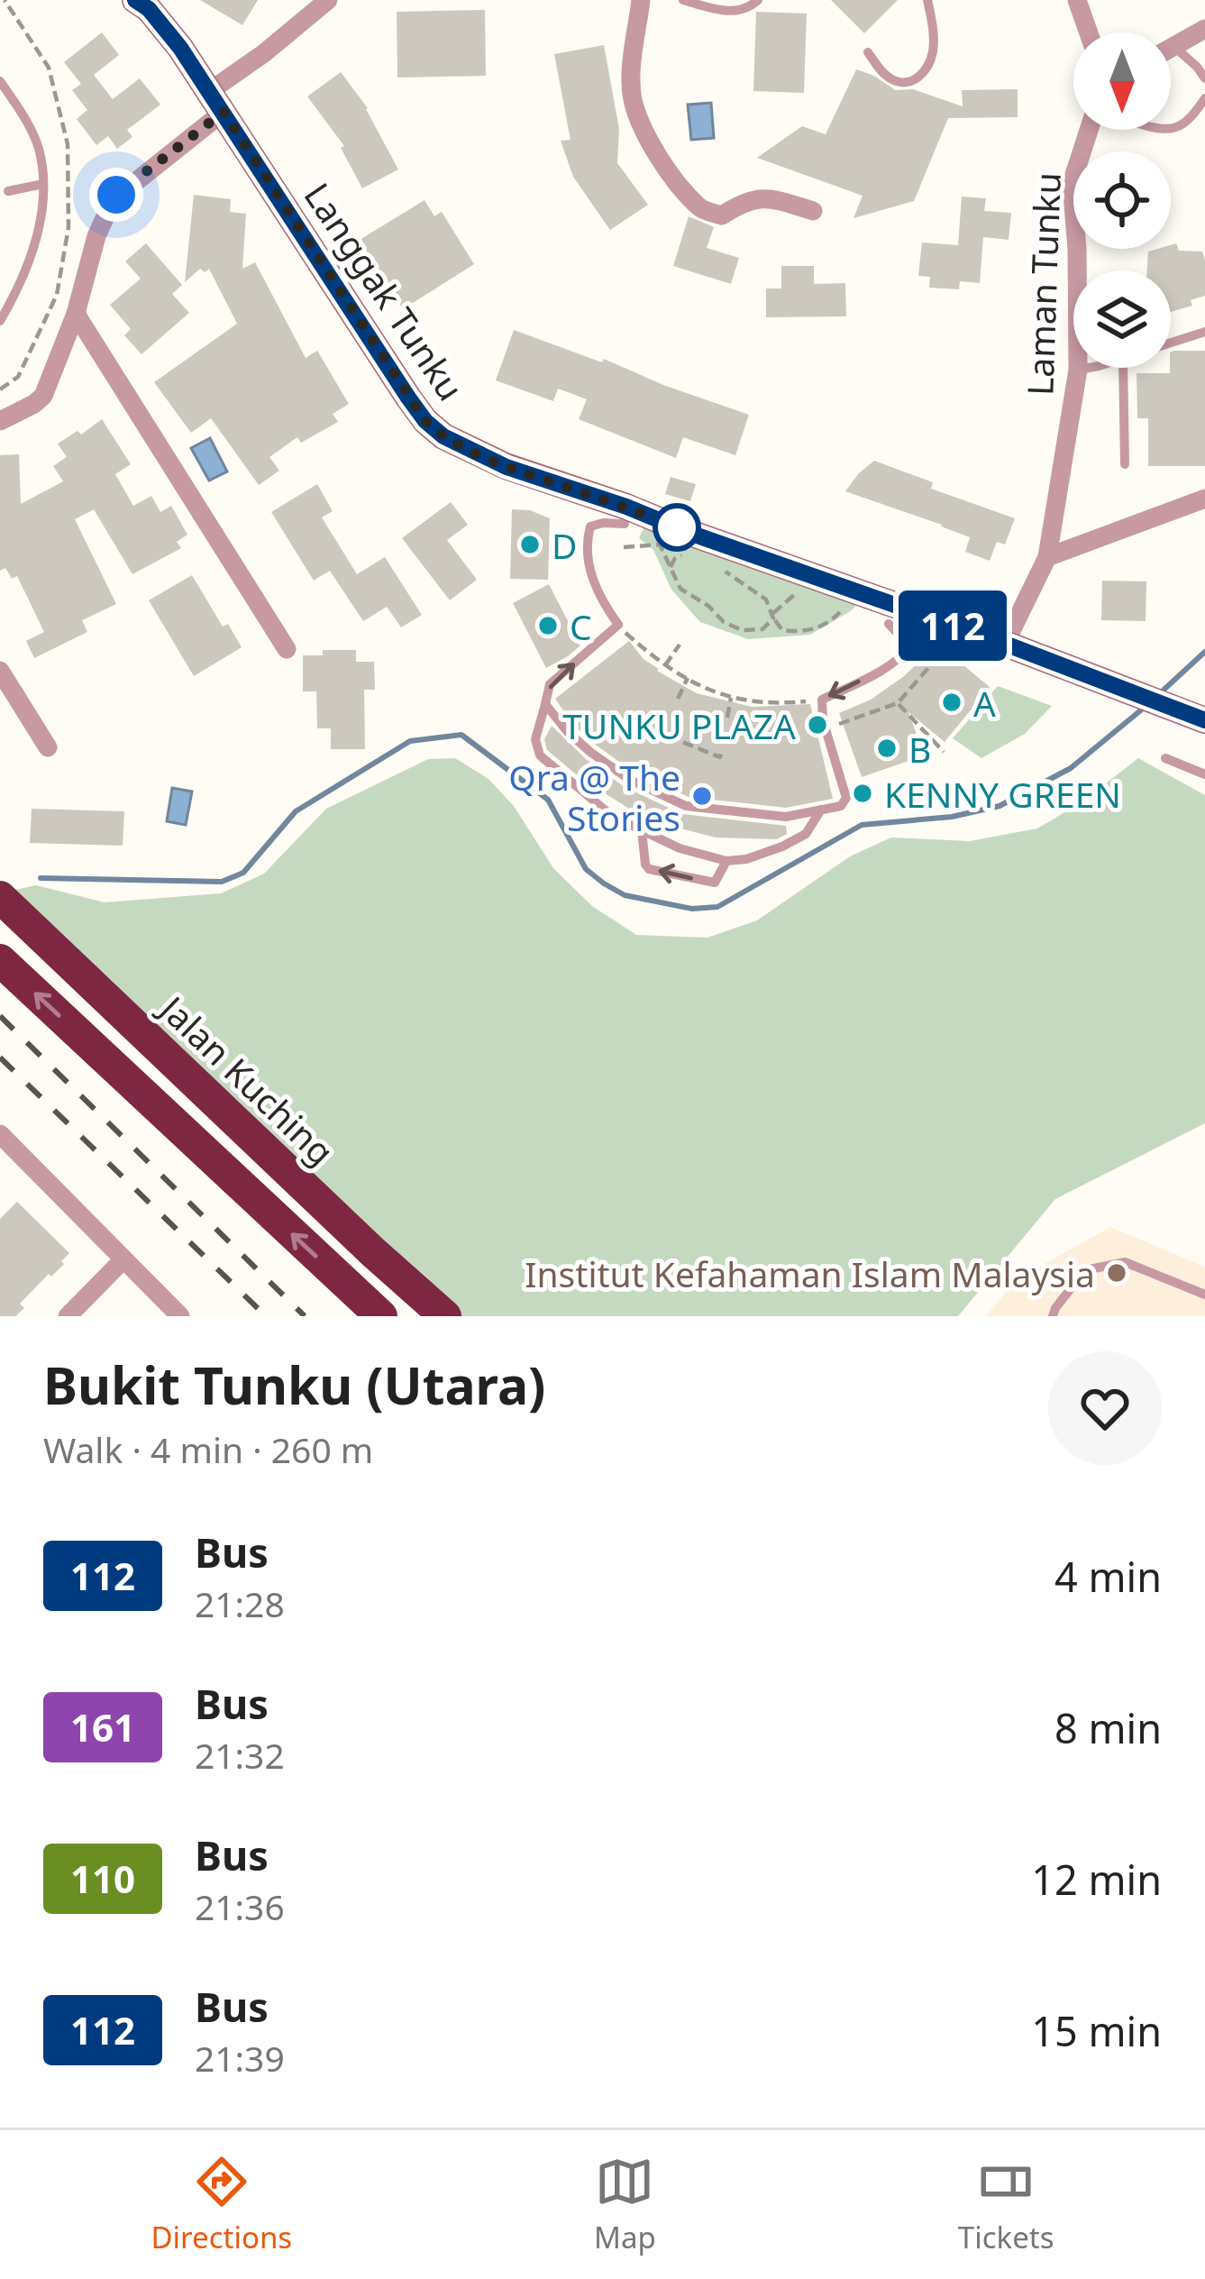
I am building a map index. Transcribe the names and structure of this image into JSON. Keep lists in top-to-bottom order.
{
  "streets": {
    "highway": ["Jalan Kuching"],
    "street": ["Laman Tunku", "Langgak Tunku"]
  },
  "crossings": [
    ["Laman Tunku", "Langgak Tunku"]
  ],
  "places": [
    "D",
    "C",
    "A",
    "TUNKU PLAZA",
    "B",
    "KENNY GREEN",
    "Qra @ The Stories",
    "Institut Kefahaman Islam Malaysia"
  ],
  "lines": ["bus line 112"],
  "north": "bottom",
  "page": {
    "on_map": "112",
    "heading": ["Bukit Tunku (Utara)", "Walk · 4 min · 260 m"],
    "list": [
      {
        "mark": "112",
        "name": "Bus",
        "note": "21:28",
        "value": "4 min"
      },
      {
        "mark": "161",
        "name": "Bus",
        "note": "21:32",
        "value": "8 min"
      },
      {
        "mark": "110",
        "name": "Bus",
        "note": "21:36",
        "value": "12 min"
      },
      {
        "mark": "112",
        "name": "Bus",
        "note": "21:39",
        "value": "15 min"
      }
    ],
    "tabs": ["Directions", "Map", "Tickets"]
  }
}
